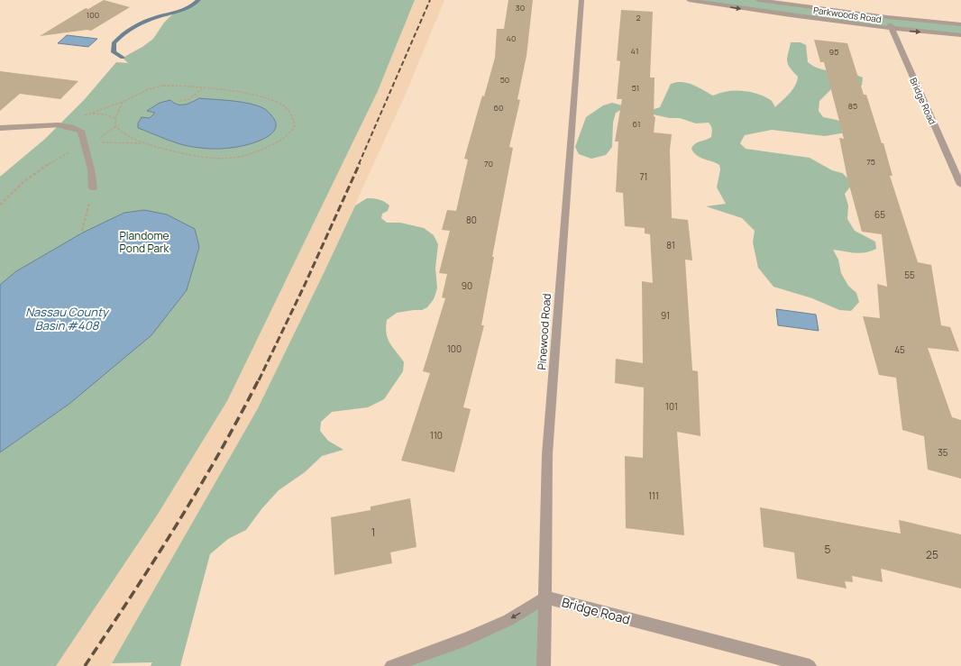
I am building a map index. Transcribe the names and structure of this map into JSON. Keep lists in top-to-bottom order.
{
  "streets": {
    "street": ["Parkwoods Road", "Bridge Road", "Pinewood Road"]
  },
  "crossings": [
    ["Parkwoods Road", "Bridge Road"],
    ["Bridge Road", "Pinewood Road"]
  ],
  "water": ["Nassau County Basin #408"],
  "parks": ["Plandome Pond Park"],
  "house_numbers": [
    "30",
    "100",
    "2",
    "40",
    "41",
    "95",
    "50",
    "51",
    "85",
    "60",
    "61",
    "75",
    "70",
    "71",
    "65",
    "80",
    "81",
    "55",
    "90",
    "91",
    "100",
    "45",
    "101",
    "110",
    "35",
    "111",
    "1",
    "5",
    "25"
  ]
}
